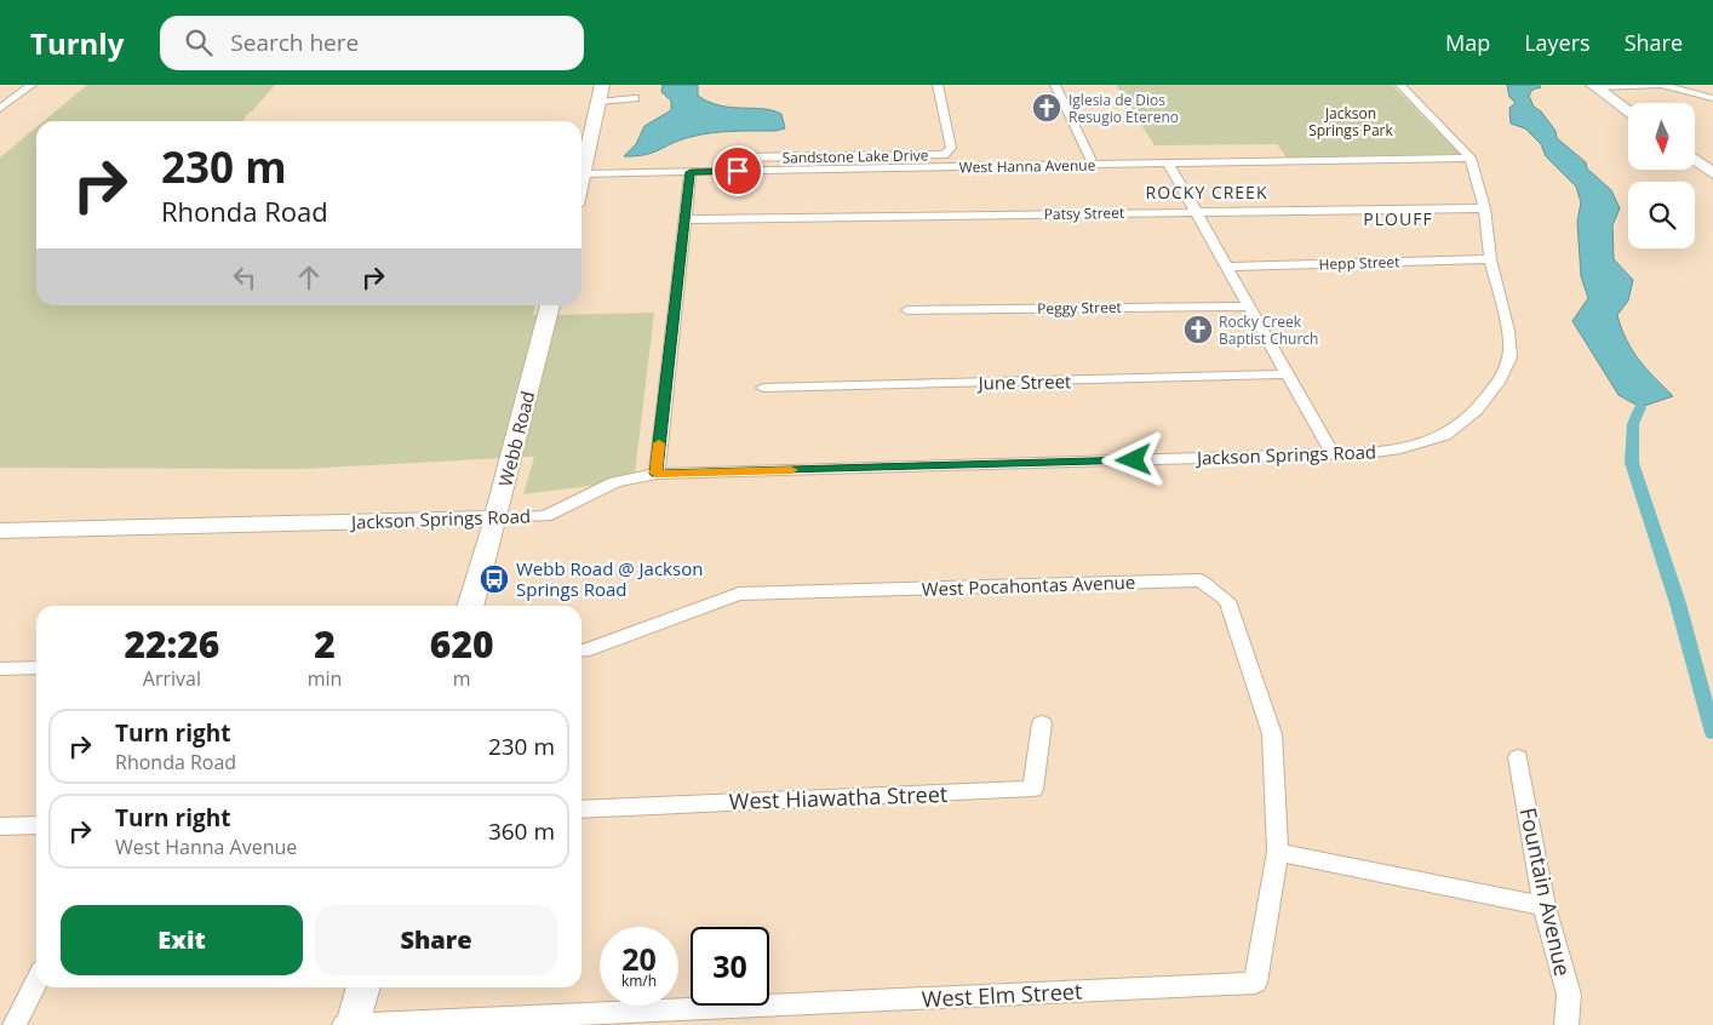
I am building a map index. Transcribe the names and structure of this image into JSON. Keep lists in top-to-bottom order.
{
  "streets": {
    "street": [
      "Sandstone Lake Drive",
      "West Hanna Avenue",
      "Patsy Street",
      "Hepp Street",
      "Peggy Street",
      "June Street",
      "Webb Road",
      "Jackson Springs Road",
      "West Pocahontas Avenue",
      "West Hiawatha Street",
      "Fountain Avenue",
      "West Elm Street"
    ]
  },
  "crossings": [
    ["West Hanna Avenue", "Jackson Springs Road"],
    ["Patsy Street", "Jackson Springs Road"],
    ["Hepp Street", "Jackson Springs Road"],
    ["Webb Road", "Jackson Springs Road"],
    ["West Pocahontas Avenue", "West Elm Street"]
  ],
  "districts": ["ROCKY CREEK", "PLOUFF"],
  "parks": ["Jackson Springs Park"],
  "places": {
    "church": ["Iglesia de Dios Resugio Etereno", "Rocky Creek Baptist Church"],
    "bus stop": ["Webb Road @ Jackson Springs Road"]
  },
  "north": "bottom",
  "page": {
    "header": "Turnly",
    "search": "Search here",
    "nav": ["Map", "Layers", "Share"],
    "turn": ["230 m", "Rhonda Road"],
    "eta": [
      "22:26",
      "Arrival",
      "2",
      "min",
      "620",
      "m"
    ],
    "list": [
      {
        "name": "Turn right",
        "note": "Rhonda Road",
        "value": "230 m"
      },
      {
        "name": "Turn right",
        "note": "West Hanna Avenue",
        "value": "360 m"
      }
    ],
    "buttons": ["Exit", "Share"],
    "speed": "20 km/h",
    "limit": "30"
  }
}
